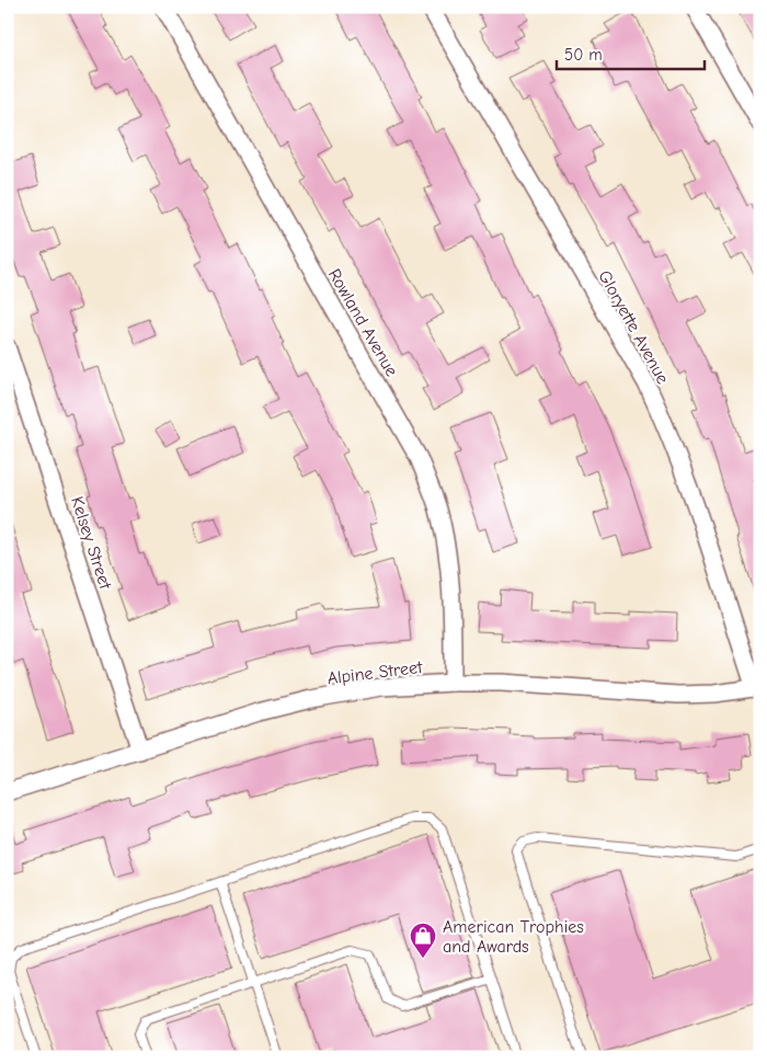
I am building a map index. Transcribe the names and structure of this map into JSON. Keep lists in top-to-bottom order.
{
  "streets": {
    "street": [
      "Rowland Avenue",
      "Gloryette Avenue",
      "Kelsey Street",
      "Alpine Street"
    ]
  },
  "crossings": [
    ["Rowland Avenue", "Alpine Street"],
    ["Gloryette Avenue", "Alpine Street"],
    ["Kelsey Street", "Alpine Street"]
  ],
  "places": {
    "shop": ["American Trophies and Awards"]
  },
  "scale_bar": "50 m"
}
